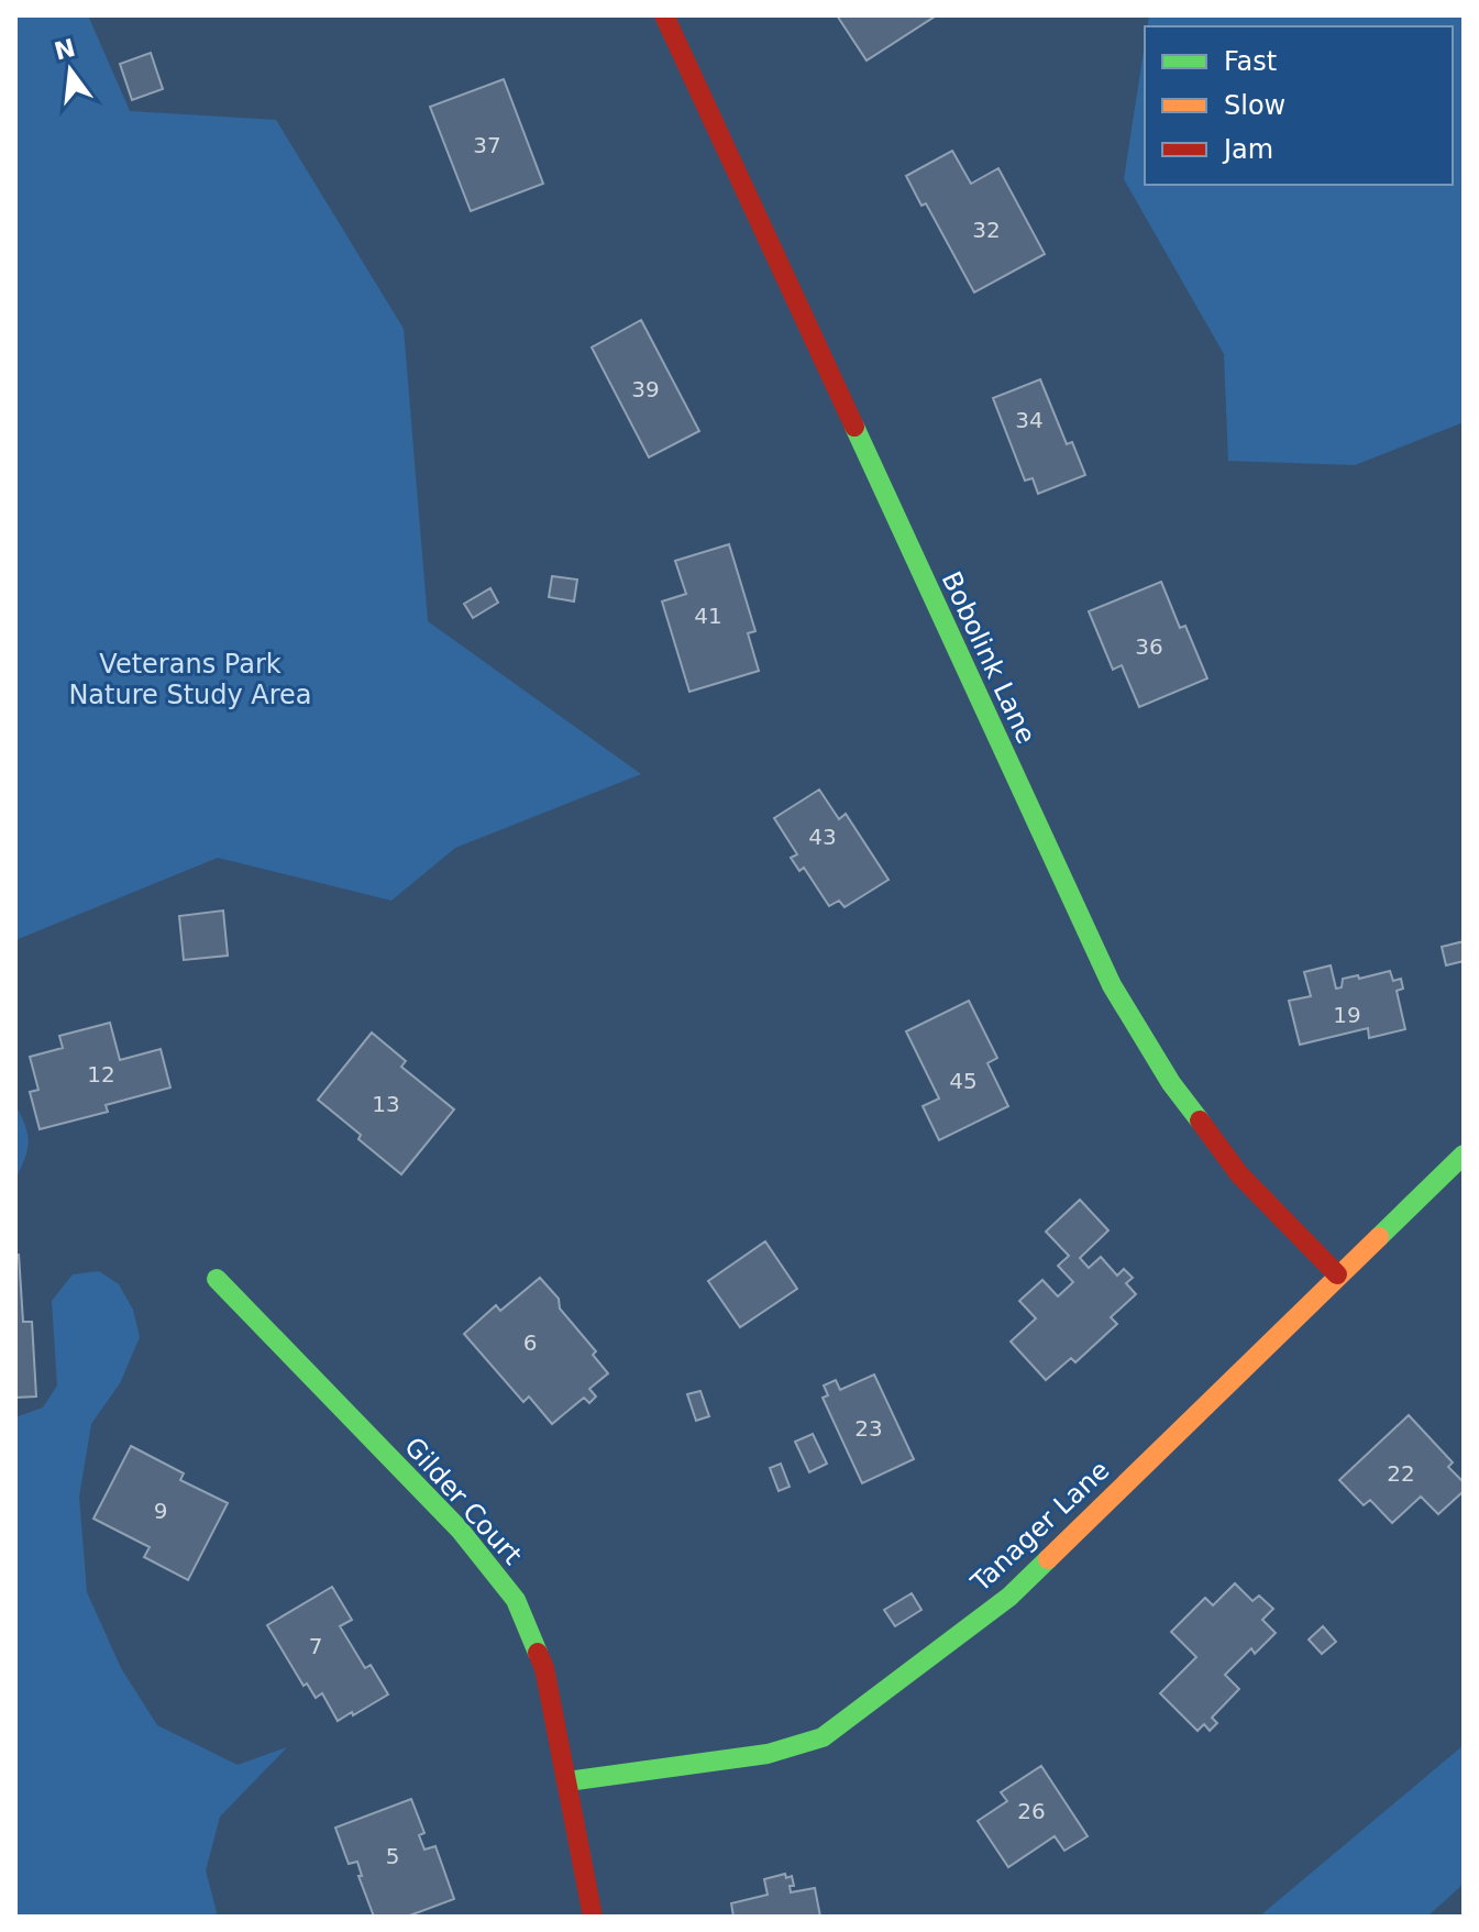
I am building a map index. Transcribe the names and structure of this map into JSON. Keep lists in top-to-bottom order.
{
  "streets": {
    "street": ["Bobolink Lane", "Gilder Court", "Tanager Lane"]
  },
  "crossings": [
    ["Bobolink Lane", "Tanager Lane"],
    ["Gilder Court", "Tanager Lane"]
  ],
  "parks": ["Veterans Park Nature Study Area"],
  "house_numbers": [
    "37",
    "32",
    "39",
    "34",
    "41",
    "36",
    "43",
    "19",
    "12",
    "45",
    "13",
    "6",
    "23",
    "22",
    "9",
    "7",
    "26",
    "5"
  ],
  "legend": ["Fast", "Slow", "Jam"],
  "north": "top"
}
